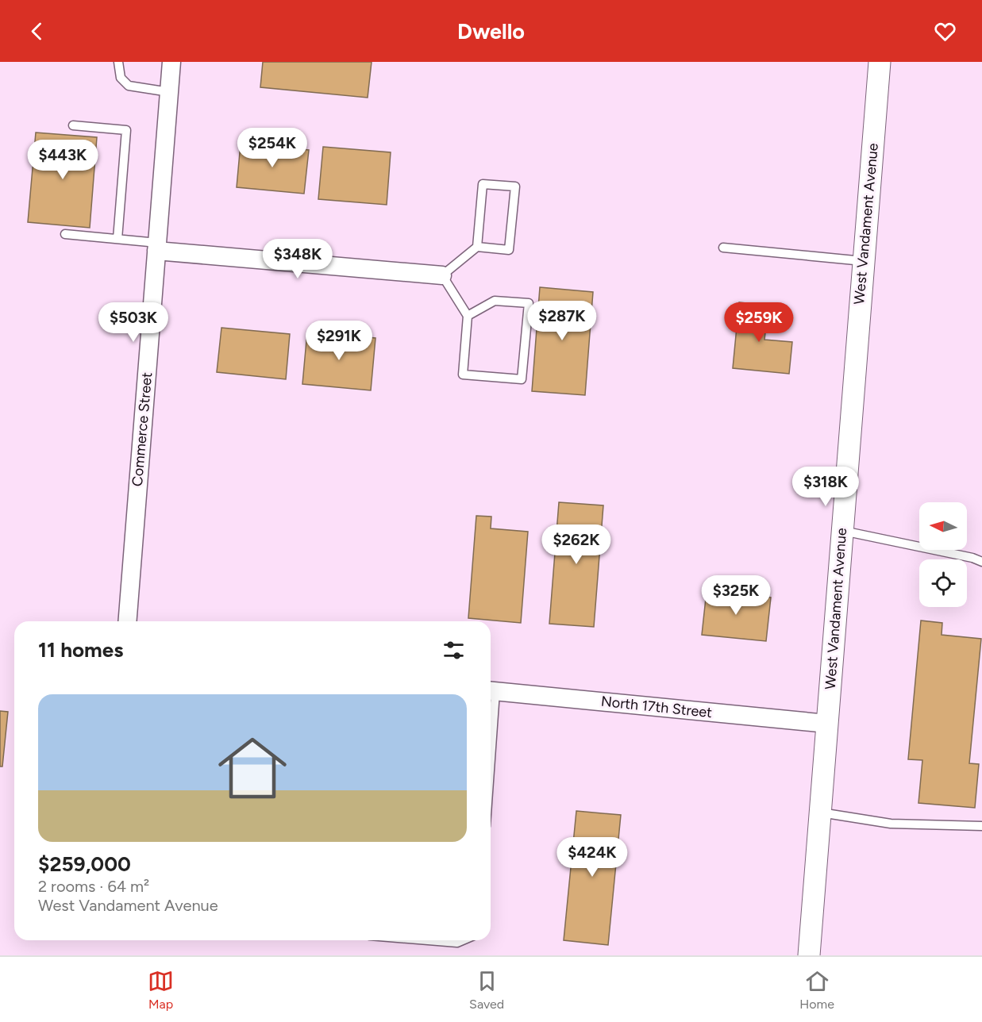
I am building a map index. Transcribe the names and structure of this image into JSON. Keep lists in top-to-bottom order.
{
  "streets": {
    "street": ["West Vandament Avenue", "Commerce Street", "North 17th Street"]
  },
  "crossings": [
    ["West Vandament Avenue", "North 17th Street"]
  ],
  "north": "left",
  "page": {
    "header": "Dwello",
    "price": [
      "$254K",
      "$443K",
      "$348K",
      "$287K",
      "$503K",
      "$259K",
      "$291K",
      "$318K",
      "$262K",
      "$325K",
      "$424K"
    ],
    "heading": "11 homes",
    "list": [
      {
        "name": "$259,000",
        "note": "2 rooms · 64 m² · West Vandament Avenue"
      }
    ],
    "tabs": ["Map", "Saved", "Home"]
  }
}
